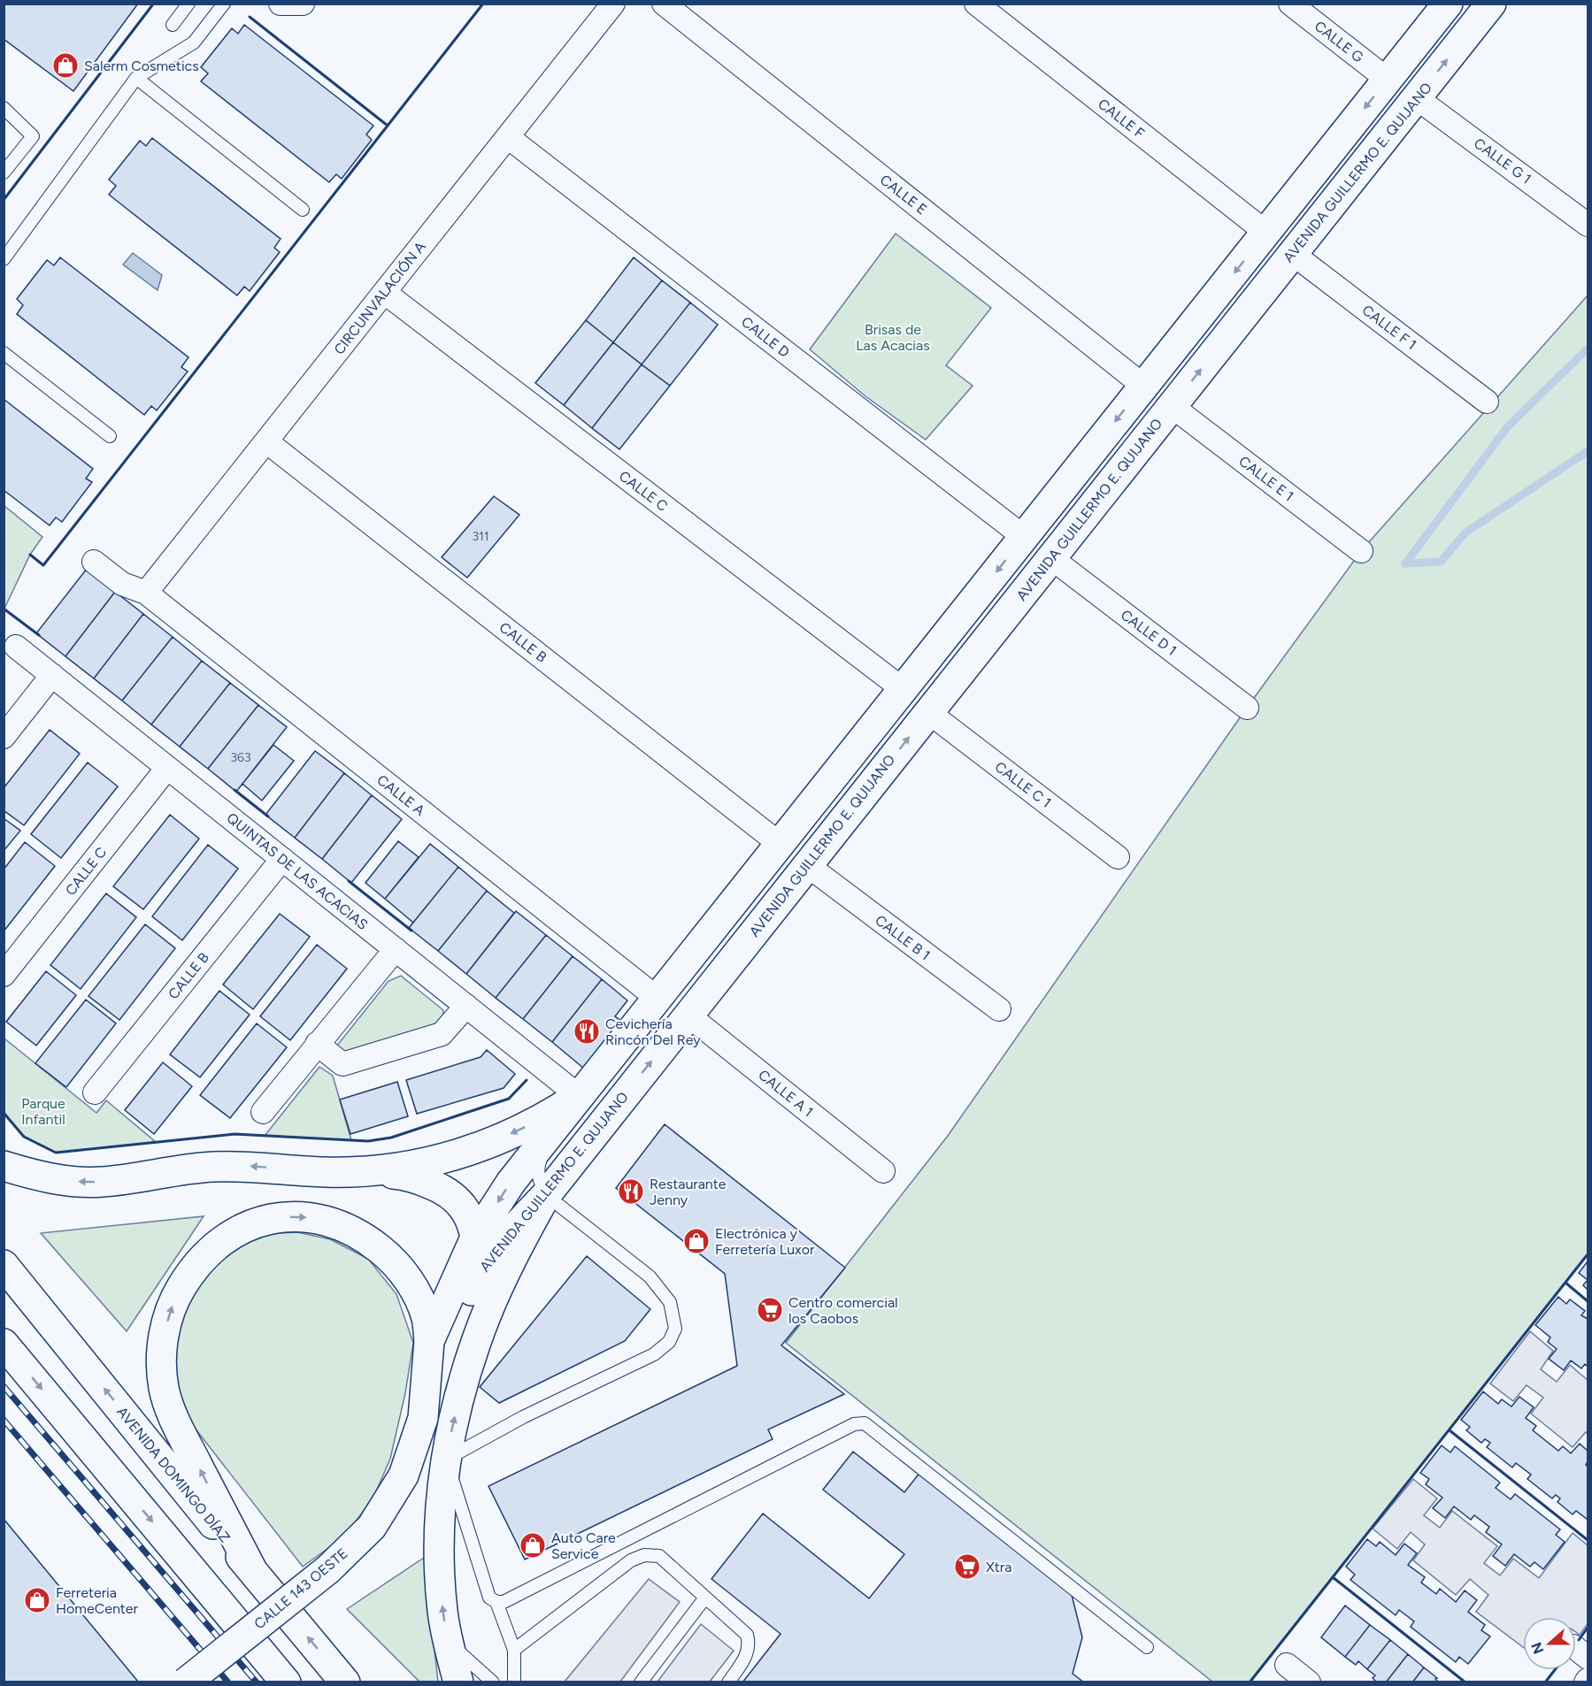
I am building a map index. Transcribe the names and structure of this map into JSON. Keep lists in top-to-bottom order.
{
  "streets": {
    "street": [
      "CALLE G",
      "CALLE F",
      "CALLE G 1",
      "AVENIDA GUILLERMO E. QUIJANO",
      "CALLE E",
      "CIRCUNVALACIÓN A",
      "CALLE F 1",
      "CALLE D",
      "CALLE E 1",
      "CALLE C",
      "CALLE D 1",
      "CALLE B",
      "CALLE C 1",
      "CALLE A",
      "QUINTAS DE LAS ACACIAS",
      "CALLE B 1",
      "CALLE A 1",
      "AVENIDA DOMINGO DÍAZ",
      "CALLE 143 OESTE"
    ]
  },
  "crossings": [
    ["CALLE G", "AVENIDA GUILLERMO E. QUIJANO"],
    ["CALLE F", "AVENIDA GUILLERMO E. QUIJANO"],
    ["CALLE G 1", "AVENIDA GUILLERMO E. QUIJANO"],
    ["AVENIDA GUILLERMO E. QUIJANO", "CALLE E"],
    ["AVENIDA GUILLERMO E. QUIJANO", "CALLE F 1"],
    ["AVENIDA GUILLERMO E. QUIJANO", "CALLE D"],
    ["AVENIDA GUILLERMO E. QUIJANO", "CALLE E 1"],
    ["AVENIDA GUILLERMO E. QUIJANO", "CALLE C"],
    ["AVENIDA GUILLERMO E. QUIJANO", "CALLE D 1"],
    ["AVENIDA GUILLERMO E. QUIJANO", "CALLE B"],
    ["AVENIDA GUILLERMO E. QUIJANO", "CALLE C 1"],
    ["AVENIDA GUILLERMO E. QUIJANO", "CALLE A"],
    ["AVENIDA GUILLERMO E. QUIJANO", "QUINTAS DE LAS ACACIAS"],
    ["AVENIDA GUILLERMO E. QUIJANO", "CALLE B 1"],
    ["AVENIDA GUILLERMO E. QUIJANO", "CALLE A 1"],
    ["AVENIDA GUILLERMO E. QUIJANO", "CALLE 143 OESTE"],
    ["CIRCUNVALACIÓN A", "CALLE D"],
    ["CIRCUNVALACIÓN A", "CALLE C"],
    ["CIRCUNVALACIÓN A", "CALLE B"],
    ["CIRCUNVALACIÓN A", "CALLE A"],
    ["CALLE C", "QUINTAS DE LAS ACACIAS"],
    ["CALLE B", "QUINTAS DE LAS ACACIAS"]
  ],
  "parks": ["Brisas de Las Acacias", "Parque Infantil"],
  "places": {
    "shop": [
      "Salerm Cosmetics",
      "Electrónica y Ferretería Luxor",
      "Auto Care Service",
      "Ferreteria HomeCenter"
    ],
    "restaurant": ["Cevichería Rincón Del Rey", "Restaurante Jenny"],
    "supermarket": ["Centro comercial los Caobos", "Xtra"]
  },
  "house_numbers": ["311", "363"],
  "north": "left"
}
